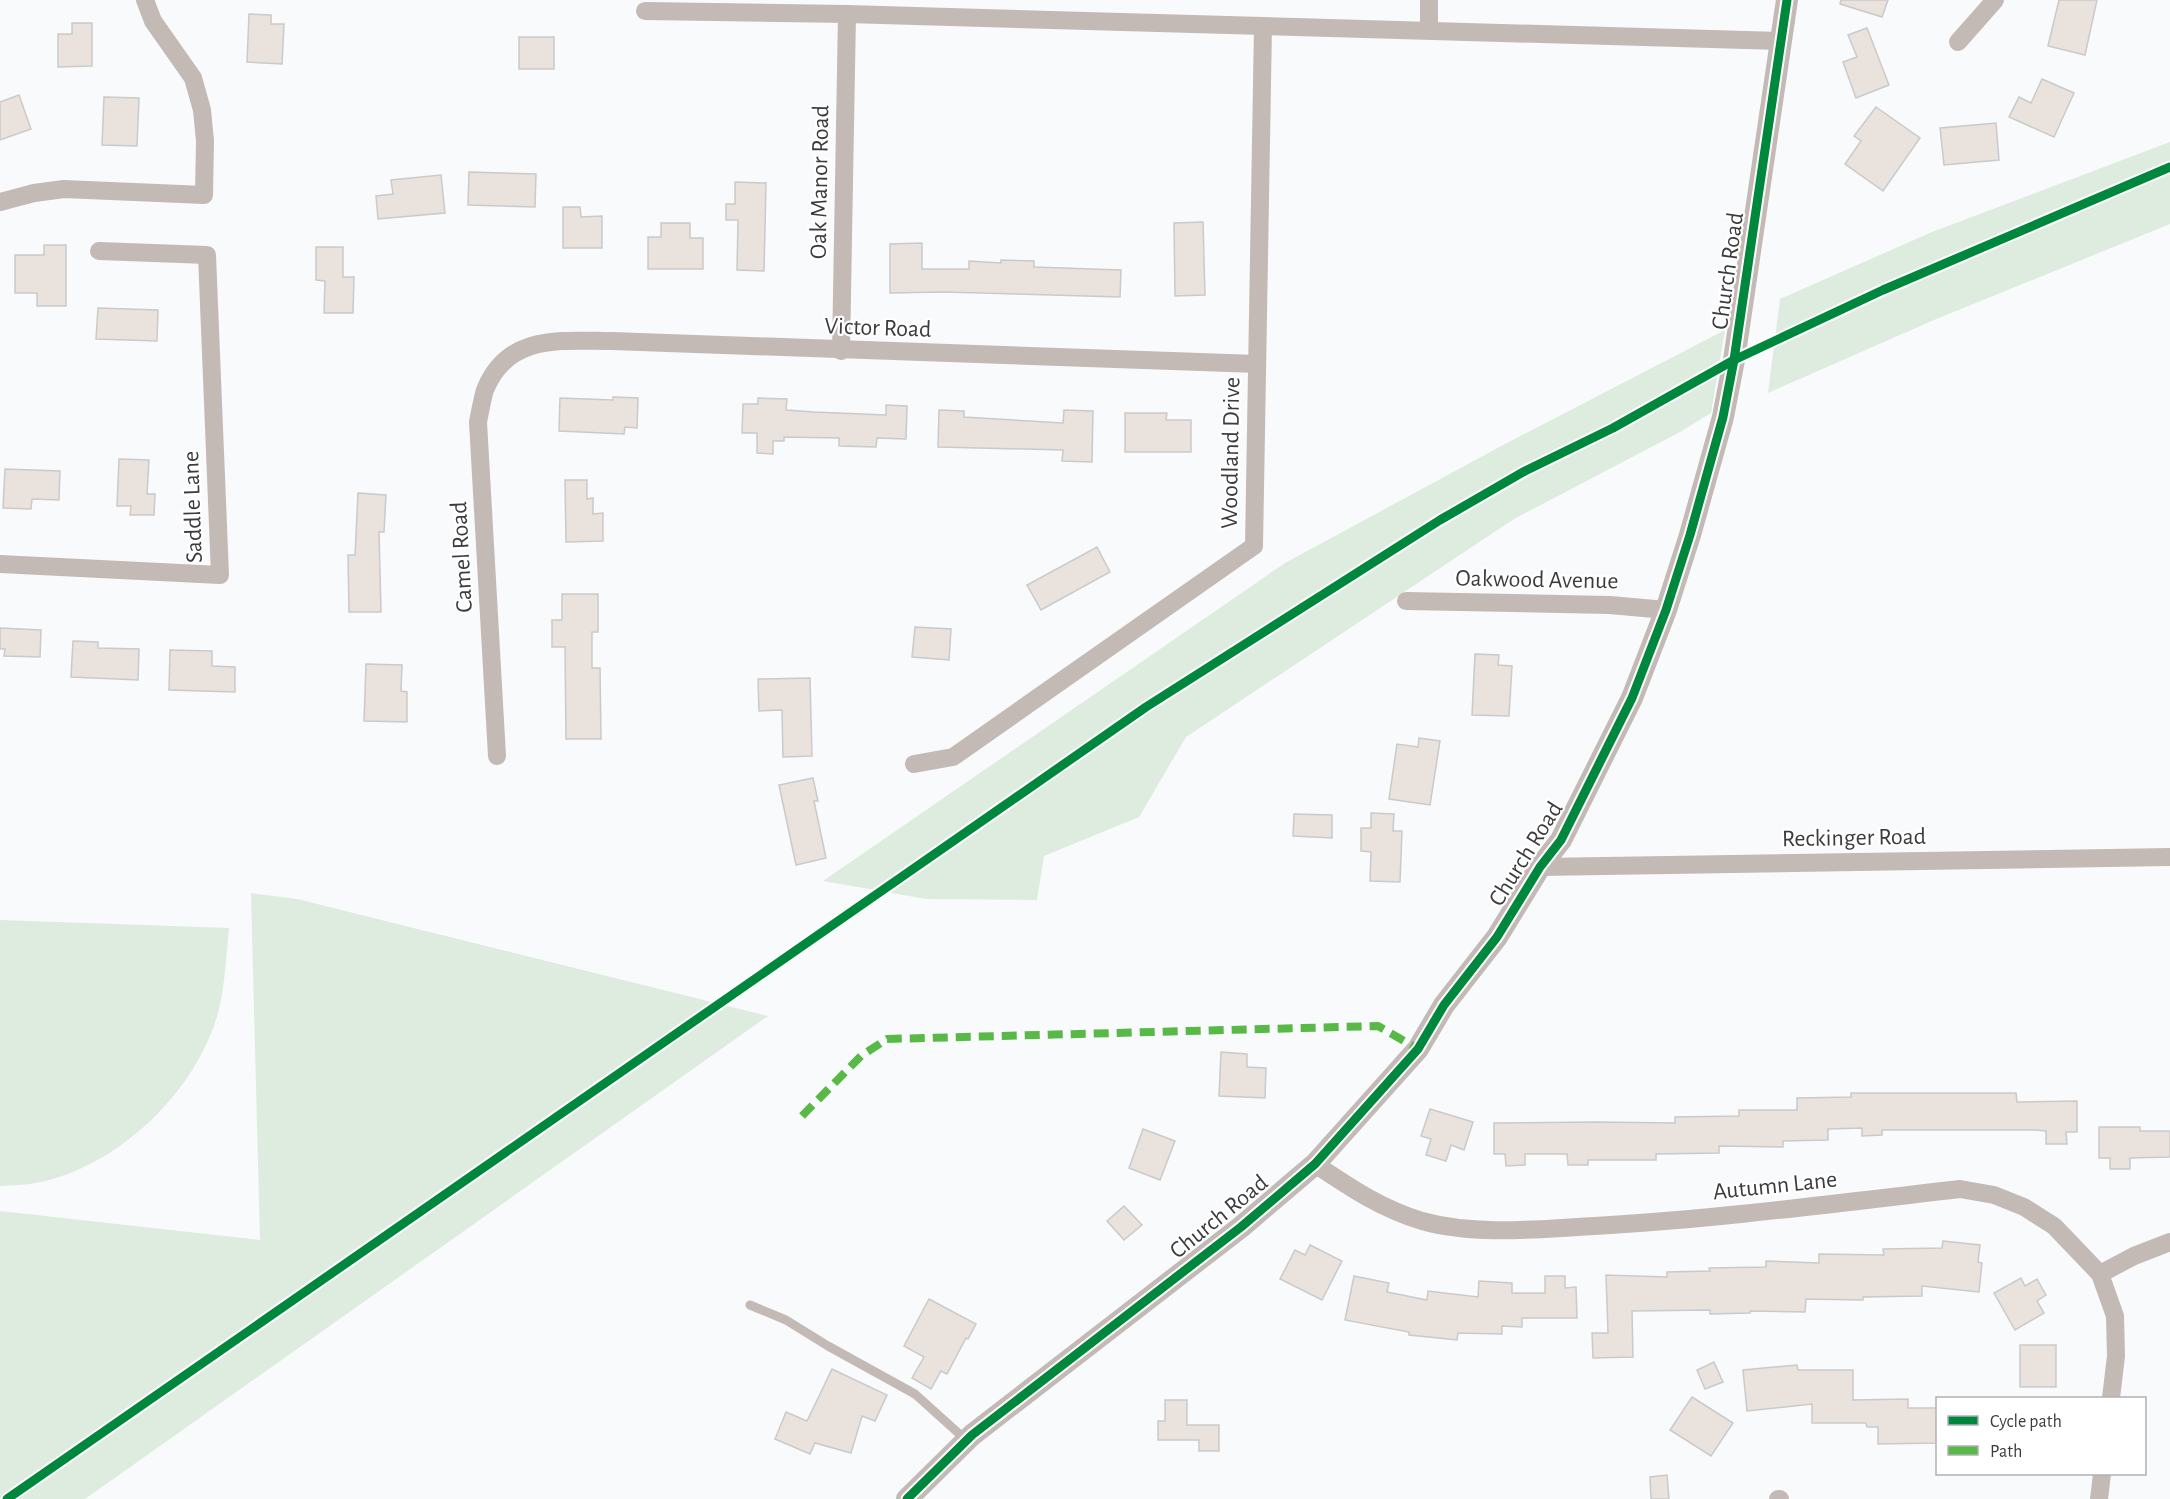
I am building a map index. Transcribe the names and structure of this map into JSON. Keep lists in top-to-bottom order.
{
  "streets": {
    "street": [
      "Oak Manor Road",
      "Church Road",
      "Victor Road",
      "Woodland Drive",
      "Saddle Lane",
      "Camel Road",
      "Oakwood Avenue",
      "Reckinger Road",
      "Autumn Lane"
    ]
  },
  "crossings": [
    ["Oak Manor Road", "Victor Road"],
    ["Church Road", "Oakwood Avenue"],
    ["Church Road", "Reckinger Road"],
    ["Church Road", "Autumn Lane"],
    ["Victor Road", "Woodland Drive"],
    ["Victor Road", "Camel Road"]
  ],
  "legend": ["Cycle path", "Path"]
}
